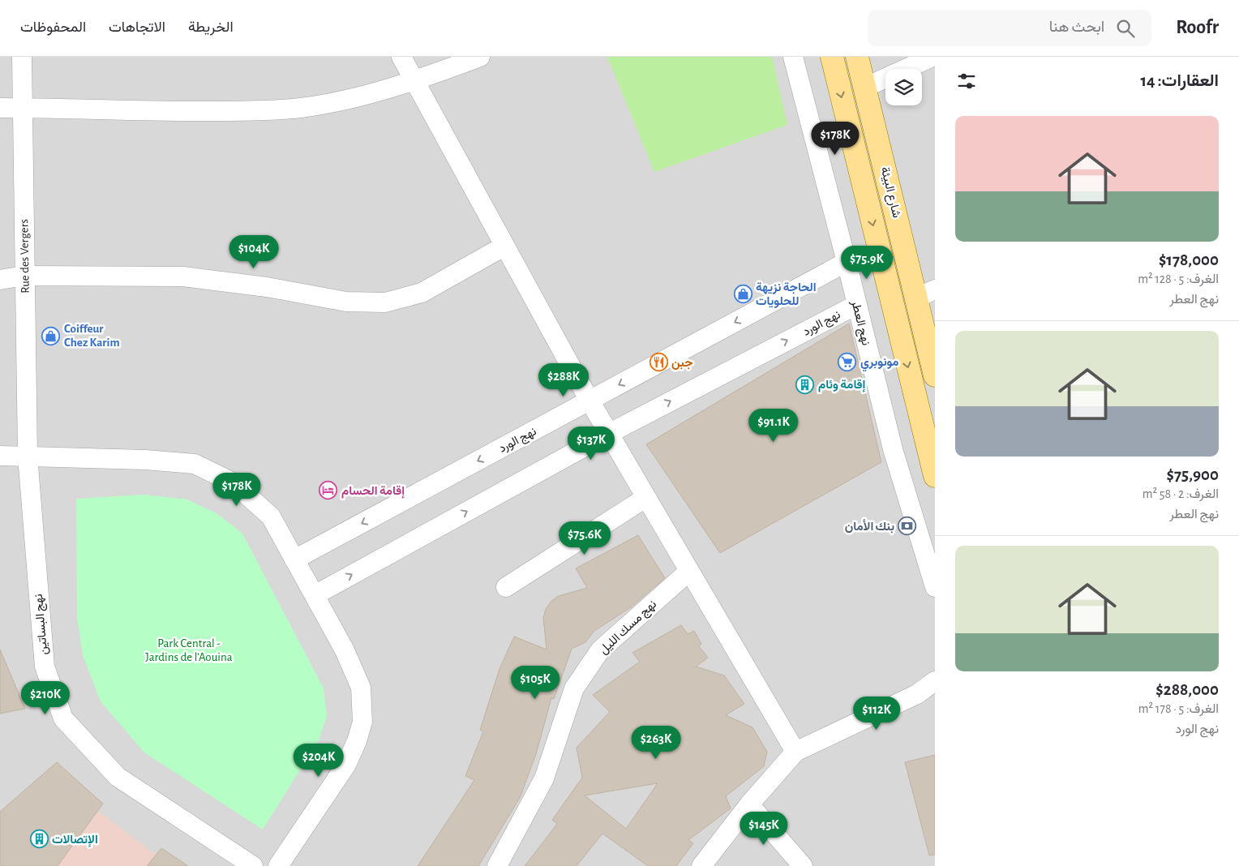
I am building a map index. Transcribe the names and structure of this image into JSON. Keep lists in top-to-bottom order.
{
  "streets": {
    "main road": ["شارع البيئة"],
    "street": [
      "Rue des Vergers",
      "نهج الورد",
      "نهج العطر",
      "نهج البساتين",
      "نهج مسك الليل"
    ]
  },
  "crossings": [
    ["Rue des Vergers", "نهج البساتين"],
    ["نهج الورد", "نهج العطر"]
  ],
  "parks": ["Park Central - Jardins de l'Aouina"],
  "places": {
    "shop": ["الحاجة نزيهة للحلويات", "Coiffeur Chez Karim"],
    "supermarket": ["مونوبري"],
    "restaurant": ["جبن"],
    "building": ["إقامة وئام", "الإتصالات"],
    "hotel": ["إقامة الحسام"],
    "bank": ["بنك الأمان"]
  },
  "page": {
    "header": "Roofr",
    "search": "ابحث هنا",
    "nav": ["الخريطة", "الاتجاهات", "المحفوظات"],
    "heading": "العقارات: 14",
    "list": [
      {
        "name": "$178,000",
        "note": "الغرف: 5 · 128 m² · نهج العطر"
      },
      {
        "name": "$75,900",
        "note": "الغرف: 2 · 58 m² · نهج العطر"
      },
      {
        "name": "$288,000",
        "note": "الغرف: 5 · 178 m² · نهج الورد"
      }
    ],
    "price": [
      "$178K",
      "$104K",
      "$75.9K",
      "$288K",
      "$91.1K",
      "$137K",
      "$178K",
      "$75.6K",
      "$105K",
      "$210K",
      "$112K",
      "$263K",
      "$204K",
      "$145K"
    ]
  }
}
